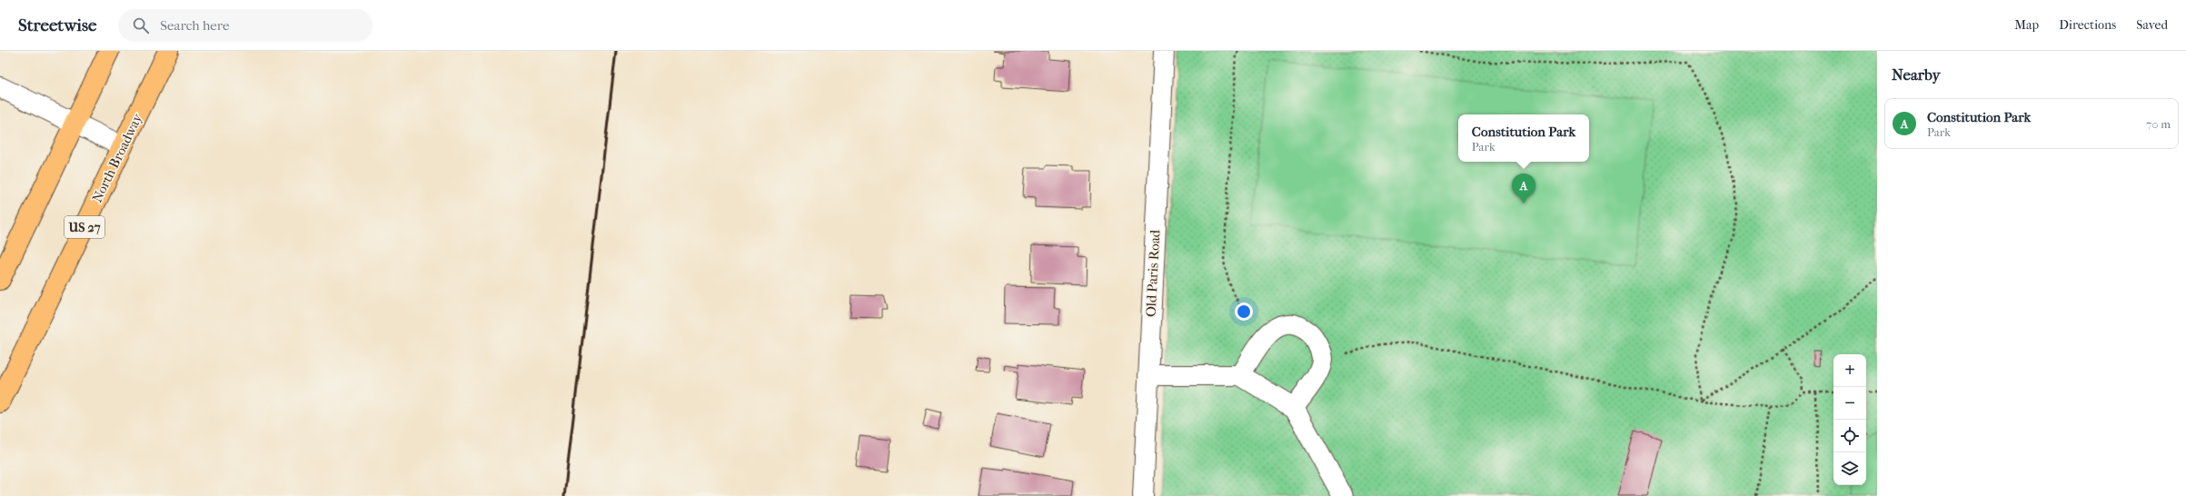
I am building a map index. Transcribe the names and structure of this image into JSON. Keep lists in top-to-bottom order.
{
  "streets": {
    "highway": ["North Broadway", "US 27"],
    "street": ["Old Paris Road"]
  },
  "page": {
    "header": "Streetwise",
    "search": "Search here",
    "nav": ["Map", "Directions", "Saved"],
    "heading": "Nearby",
    "list": [
      {
        "mark": "A",
        "name": "Constitution Park",
        "note": "Park",
        "value": "70 m"
      }
    ],
    "popup": ["Constitution Park", "Park"],
    "pins": "A",
    "map_buttons": ["+", "−"]
  }
}
